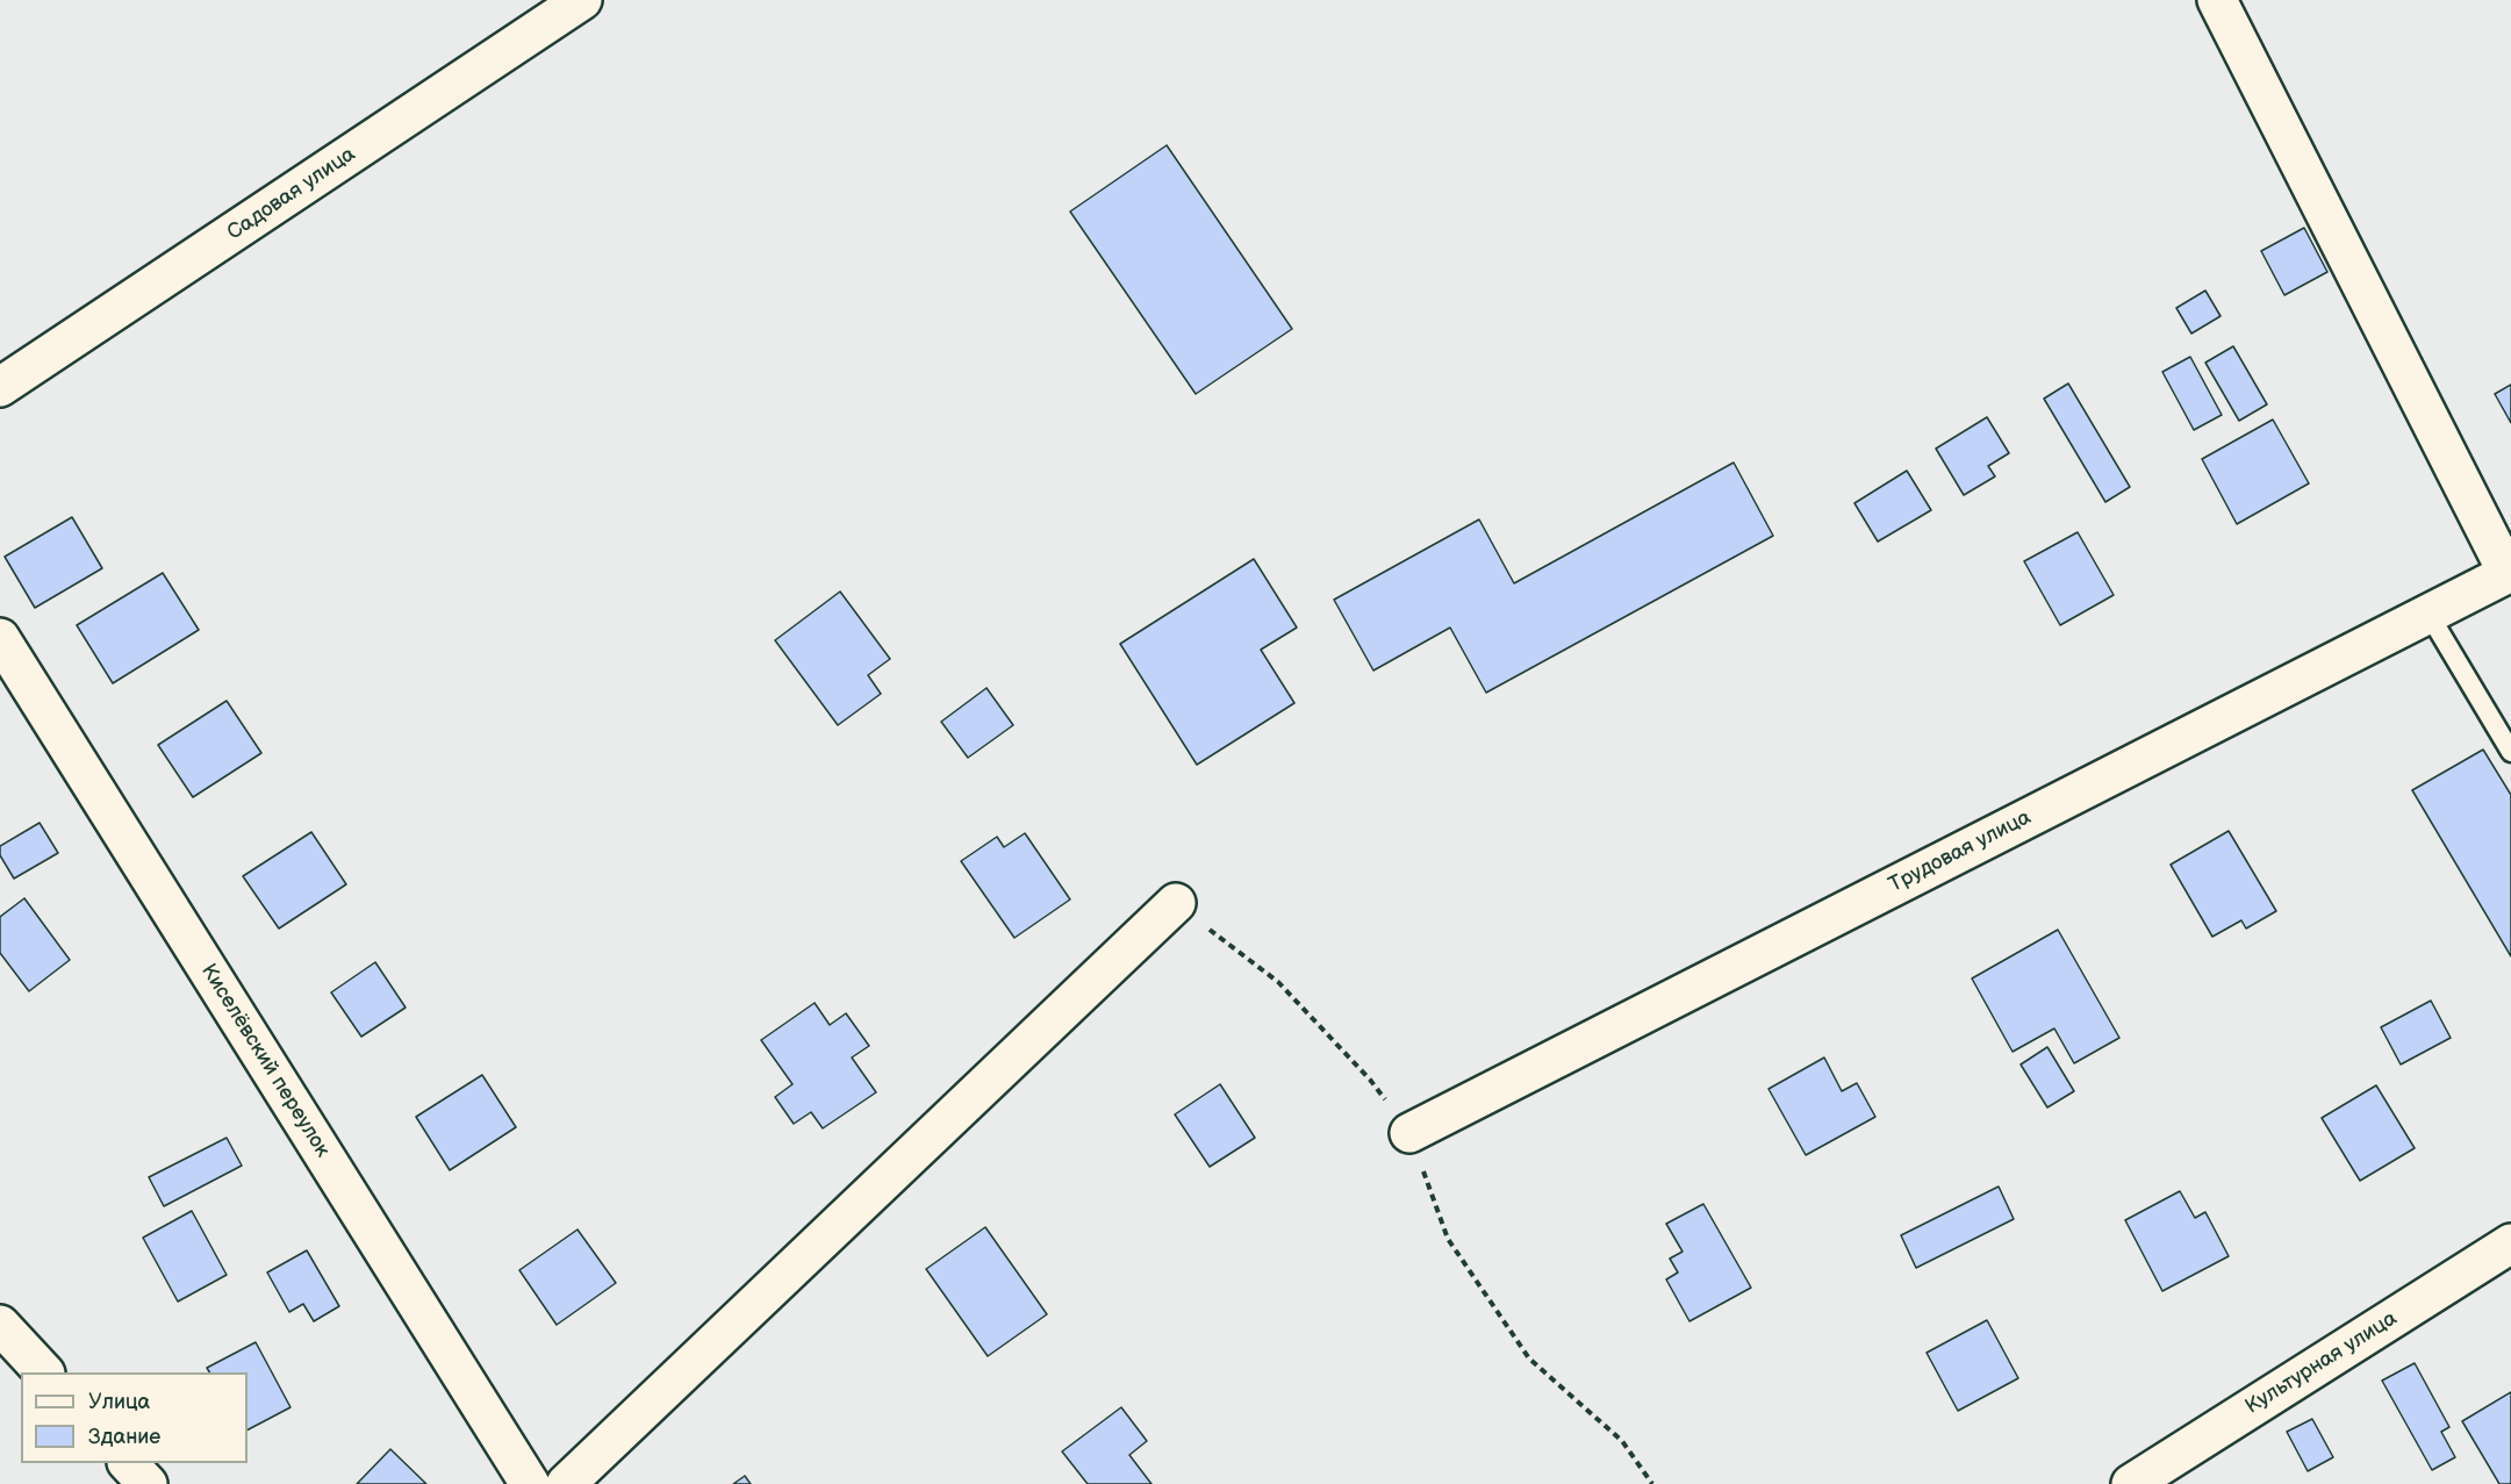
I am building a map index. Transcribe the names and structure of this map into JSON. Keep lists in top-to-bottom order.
{
  "streets": {
    "street": [
      "Садовая улица",
      "Трудовая улица",
      "Киселёвский переулок",
      "Культурная улица"
    ]
  },
  "legend": ["Улица", "Здание"]
}
